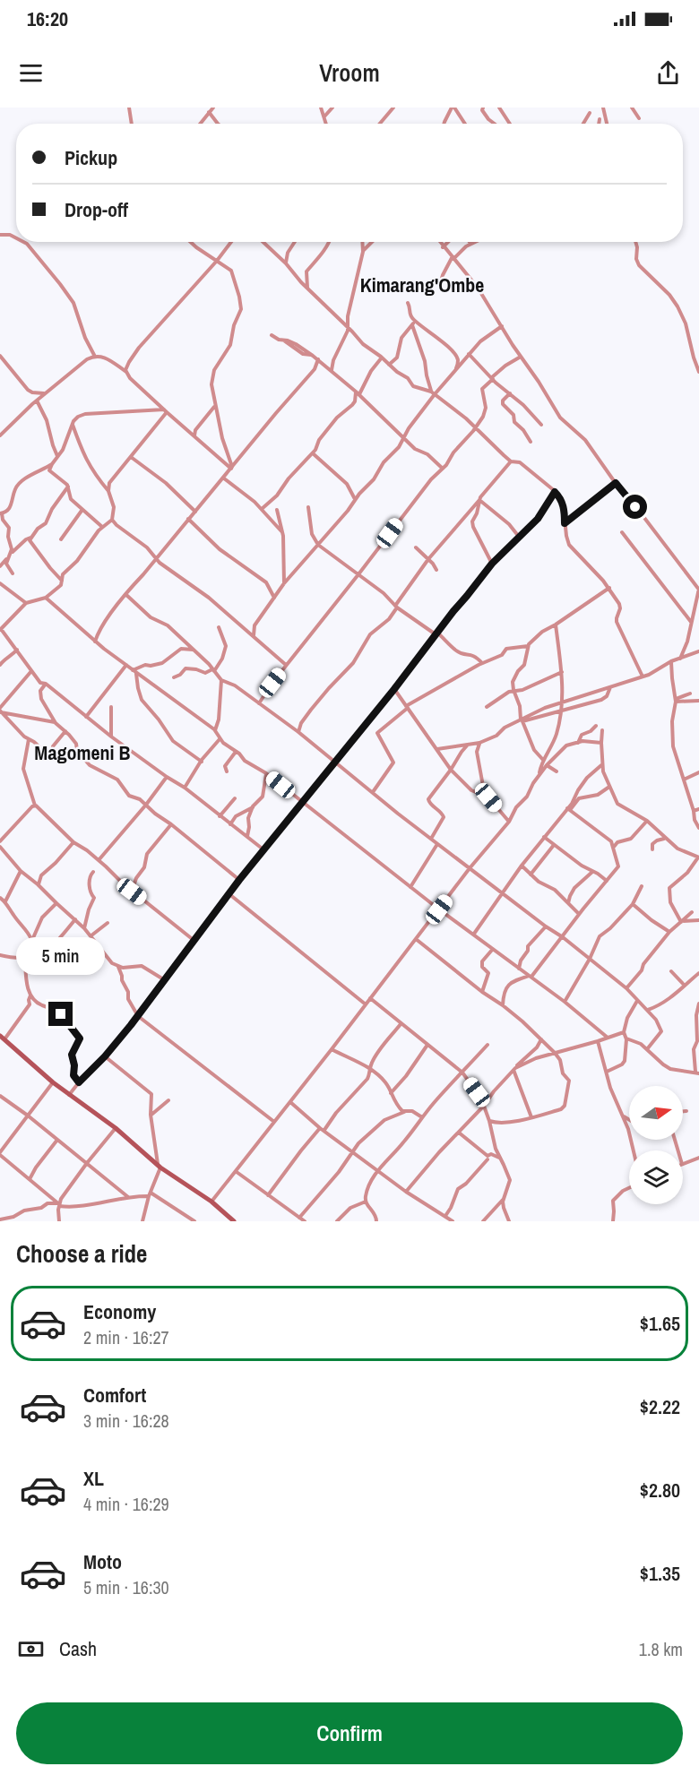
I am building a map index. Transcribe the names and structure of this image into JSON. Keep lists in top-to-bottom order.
{
  "districts": ["Kimarang'Ombe", "Magomeni B"],
  "north": "right",
  "page": {
    "status": "16:20",
    "header": "Vroom",
    "banner": ["Pickup", "Drop-off"],
    "bubble": "5 min",
    "heading": "Choose a ride",
    "list": [
      {
        "name": "Economy",
        "note": "2 min · 16:27",
        "value": "$1.65"
      },
      {
        "name": "Comfort",
        "note": "3 min · 16:28",
        "value": "$2.22"
      },
      {
        "name": "XL",
        "note": "4 min · 16:29",
        "value": "$2.80"
      },
      {
        "name": "Moto",
        "note": "5 min · 16:30",
        "value": "$1.35"
      }
    ],
    "pay": ["Cash", "1.8 km"],
    "buttons": "Confirm"
  }
}
